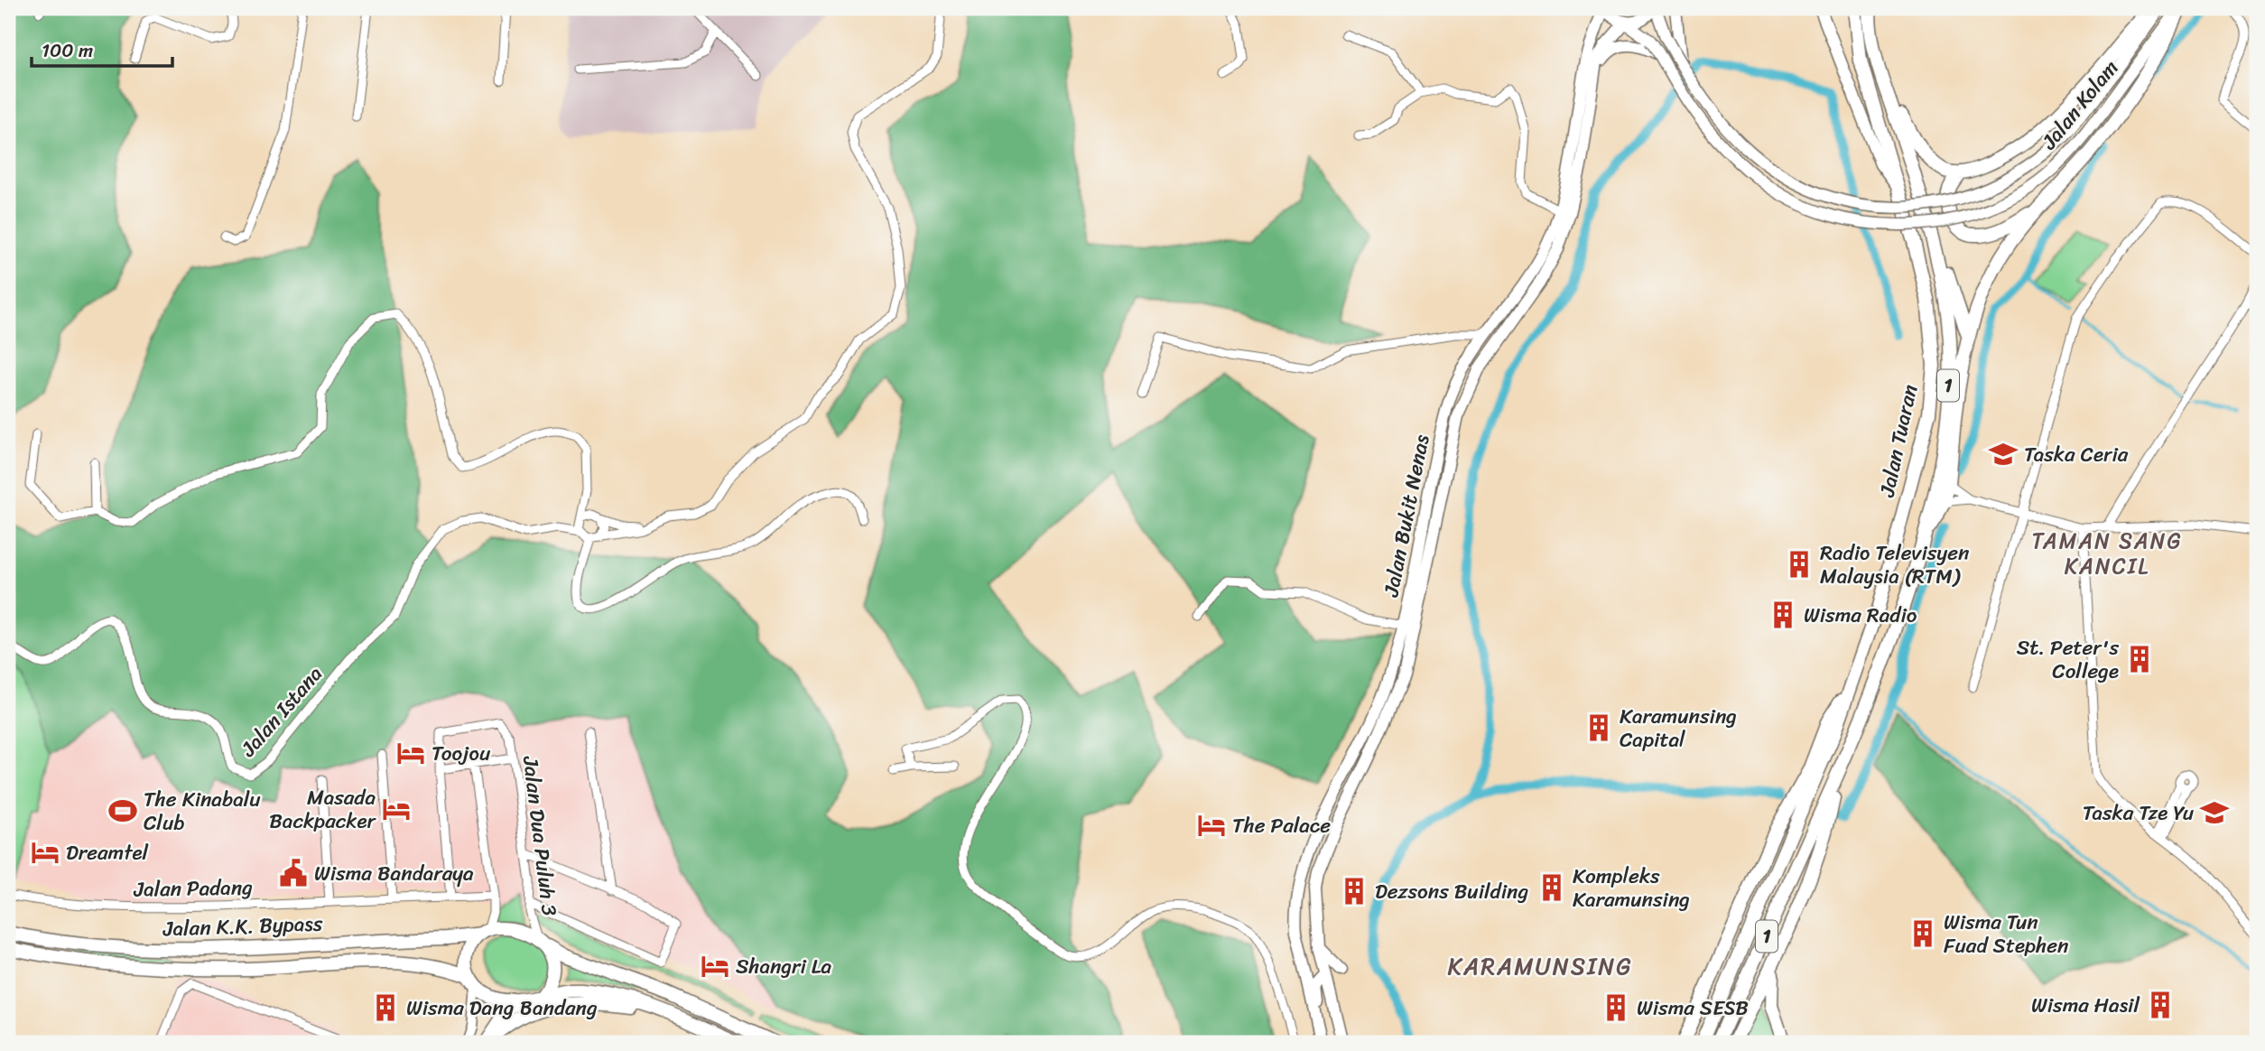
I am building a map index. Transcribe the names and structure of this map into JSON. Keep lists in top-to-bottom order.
{
  "streets": {
    "main road": [
      "Jalan Kolam",
      "1",
      "Jalan Tuaran",
      "Jalan Bukit Nenas",
      "Jalan K.K. Bypass"
    ],
    "street": ["Jalan Istana", "Jalan Dua Puluh 3", "Jalan Padang"]
  },
  "crossings": [
    ["Jalan Kolam", "Jalan Bukit Nenas"],
    ["Jalan Dua Puluh 3", "Jalan K.K. Bypass"]
  ],
  "districts": ["TAMAN SANG KANCIL", "KARAMUNSING"],
  "places": {
    "school or university": ["Taska Ceria", "Taska Tze Yu"],
    "building": [
      "Radio Televisyen Malaysia (RTM)",
      "Wisma Radio",
      "St. Peter's College",
      "Karamunsing Capital",
      "Kompleks Karamunsing",
      "Dezsons Building",
      "Wisma Tun Fuad Stephen",
      "Wisma Hasil",
      "Wisma Dang Bandang",
      "Wisma SESB"
    ],
    "hotel": [
      "Toojou",
      "Masada Backpacker",
      "The Palace",
      "Dreamtel",
      "Shangri La"
    ],
    "sports": ["The Kinabalu Club"],
    "public building": ["Wisma Bandaraya"]
  },
  "scale_bar": "100 m"
}
